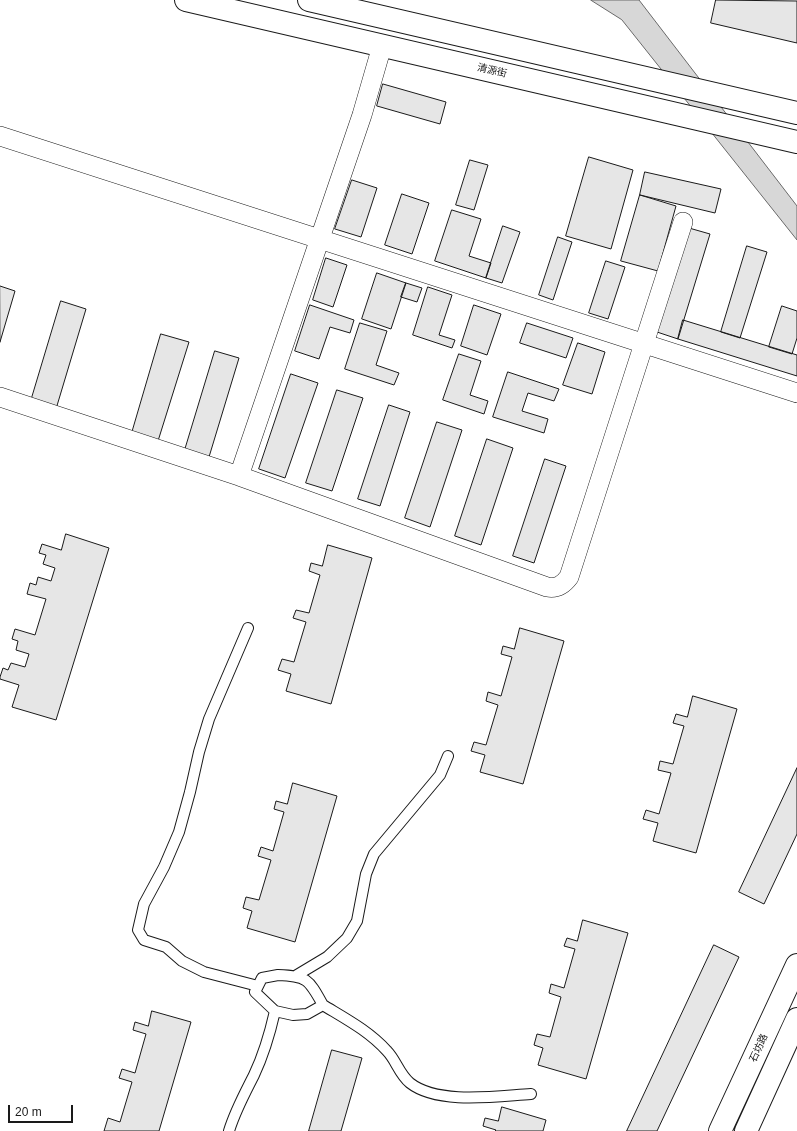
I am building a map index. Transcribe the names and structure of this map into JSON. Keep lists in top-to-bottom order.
{
  "streets": {
    "main road": ["清源街", "石坊路"]
  },
  "scale_bar": "20 m"
}
